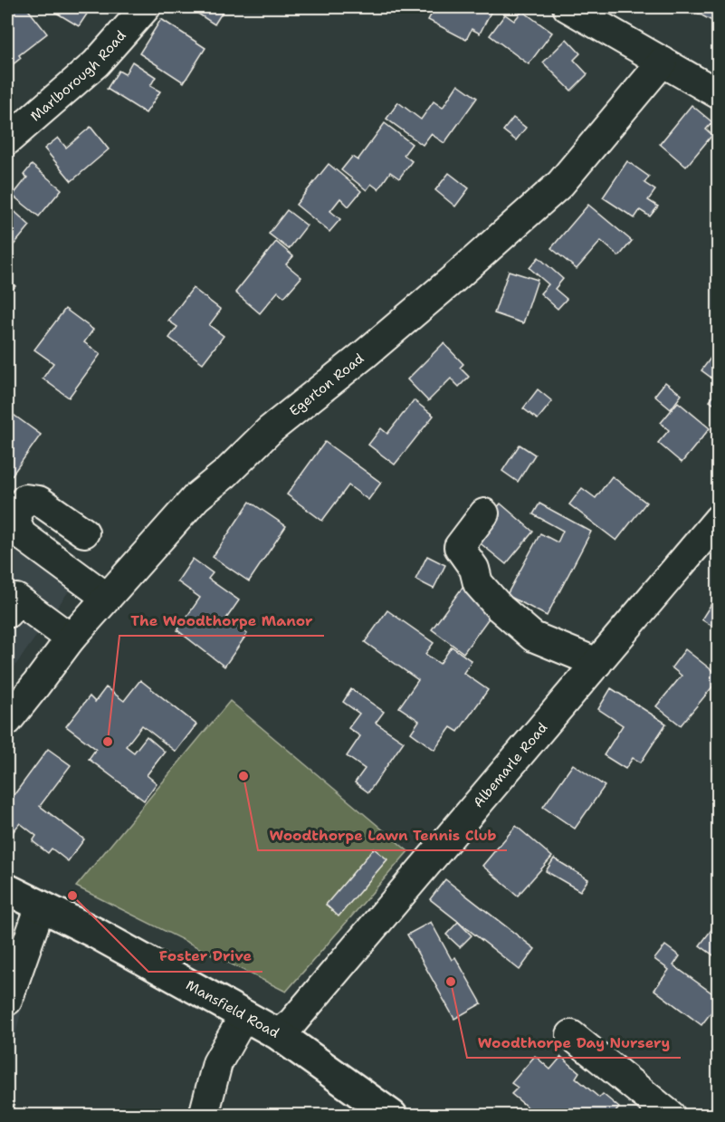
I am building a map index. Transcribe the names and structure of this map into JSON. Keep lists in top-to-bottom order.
{
  "streets": {
    "highway": ["Mansfield Road"],
    "street": ["Marlborough Road", "Egerton Road", "Albemarle Road"]
  },
  "crossings": [
    ["Albemarle Road", "Mansfield Road"]
  ],
  "places": [
    "The Woodthorpe Manor",
    "Woodthorpe Lawn Tennis Club",
    "Foster Drive",
    "Woodthorpe Day Nursery"
  ]
}
